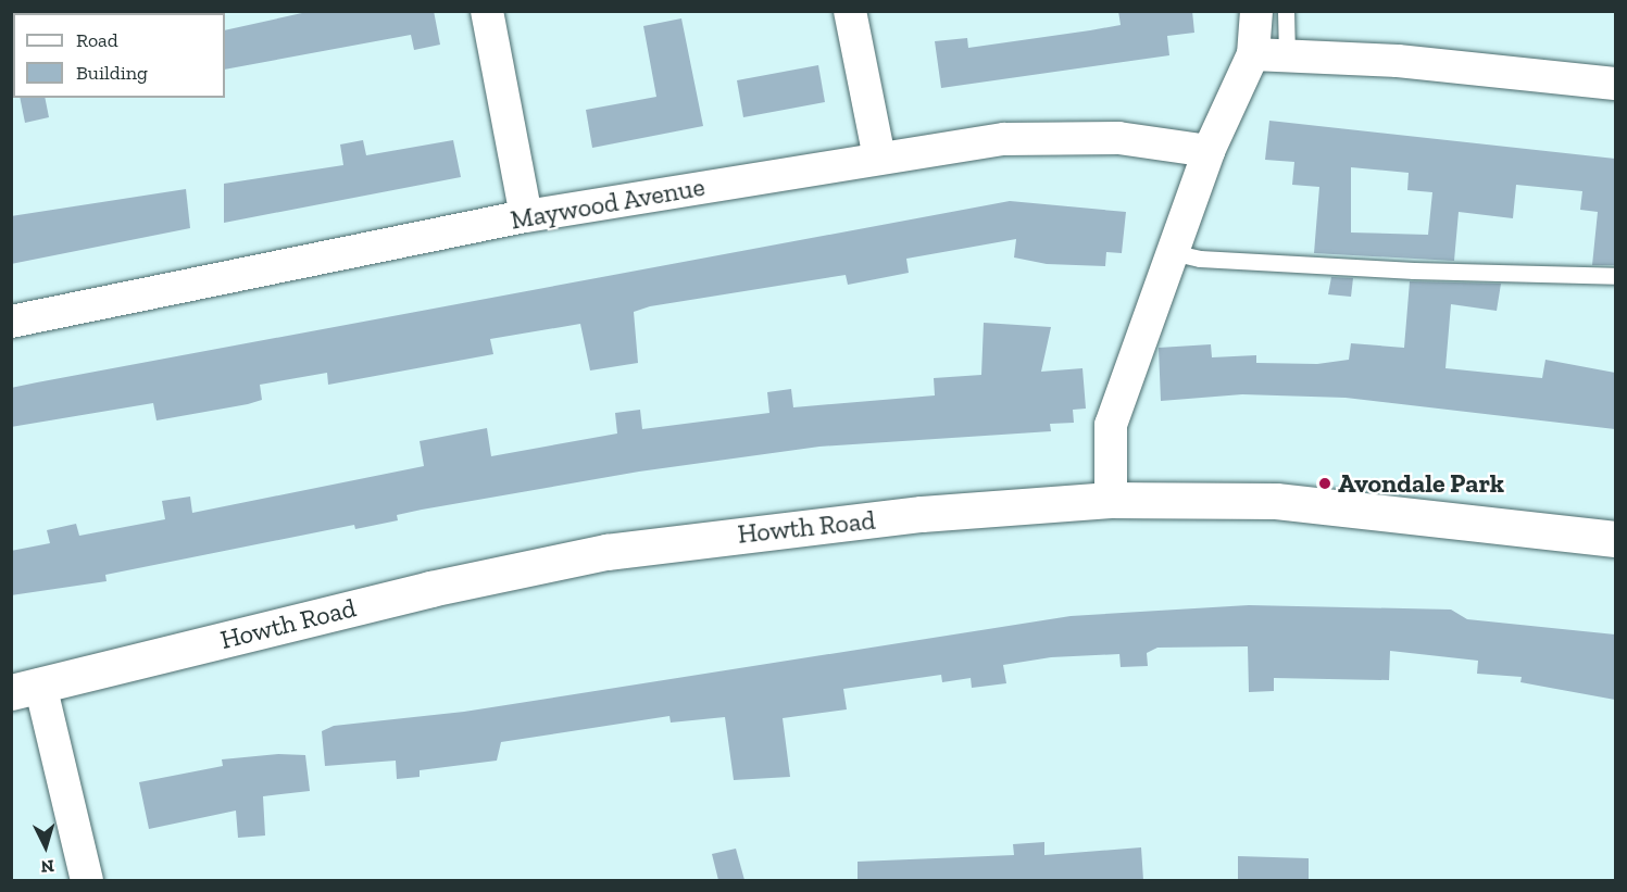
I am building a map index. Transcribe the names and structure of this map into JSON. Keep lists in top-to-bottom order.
{
  "streets": {
    "main road": ["Howth Road"],
    "street": ["Maywood Avenue"]
  },
  "places": ["Avondale Park"],
  "legend": ["Road", "Building"],
  "north": "bottom"
}
